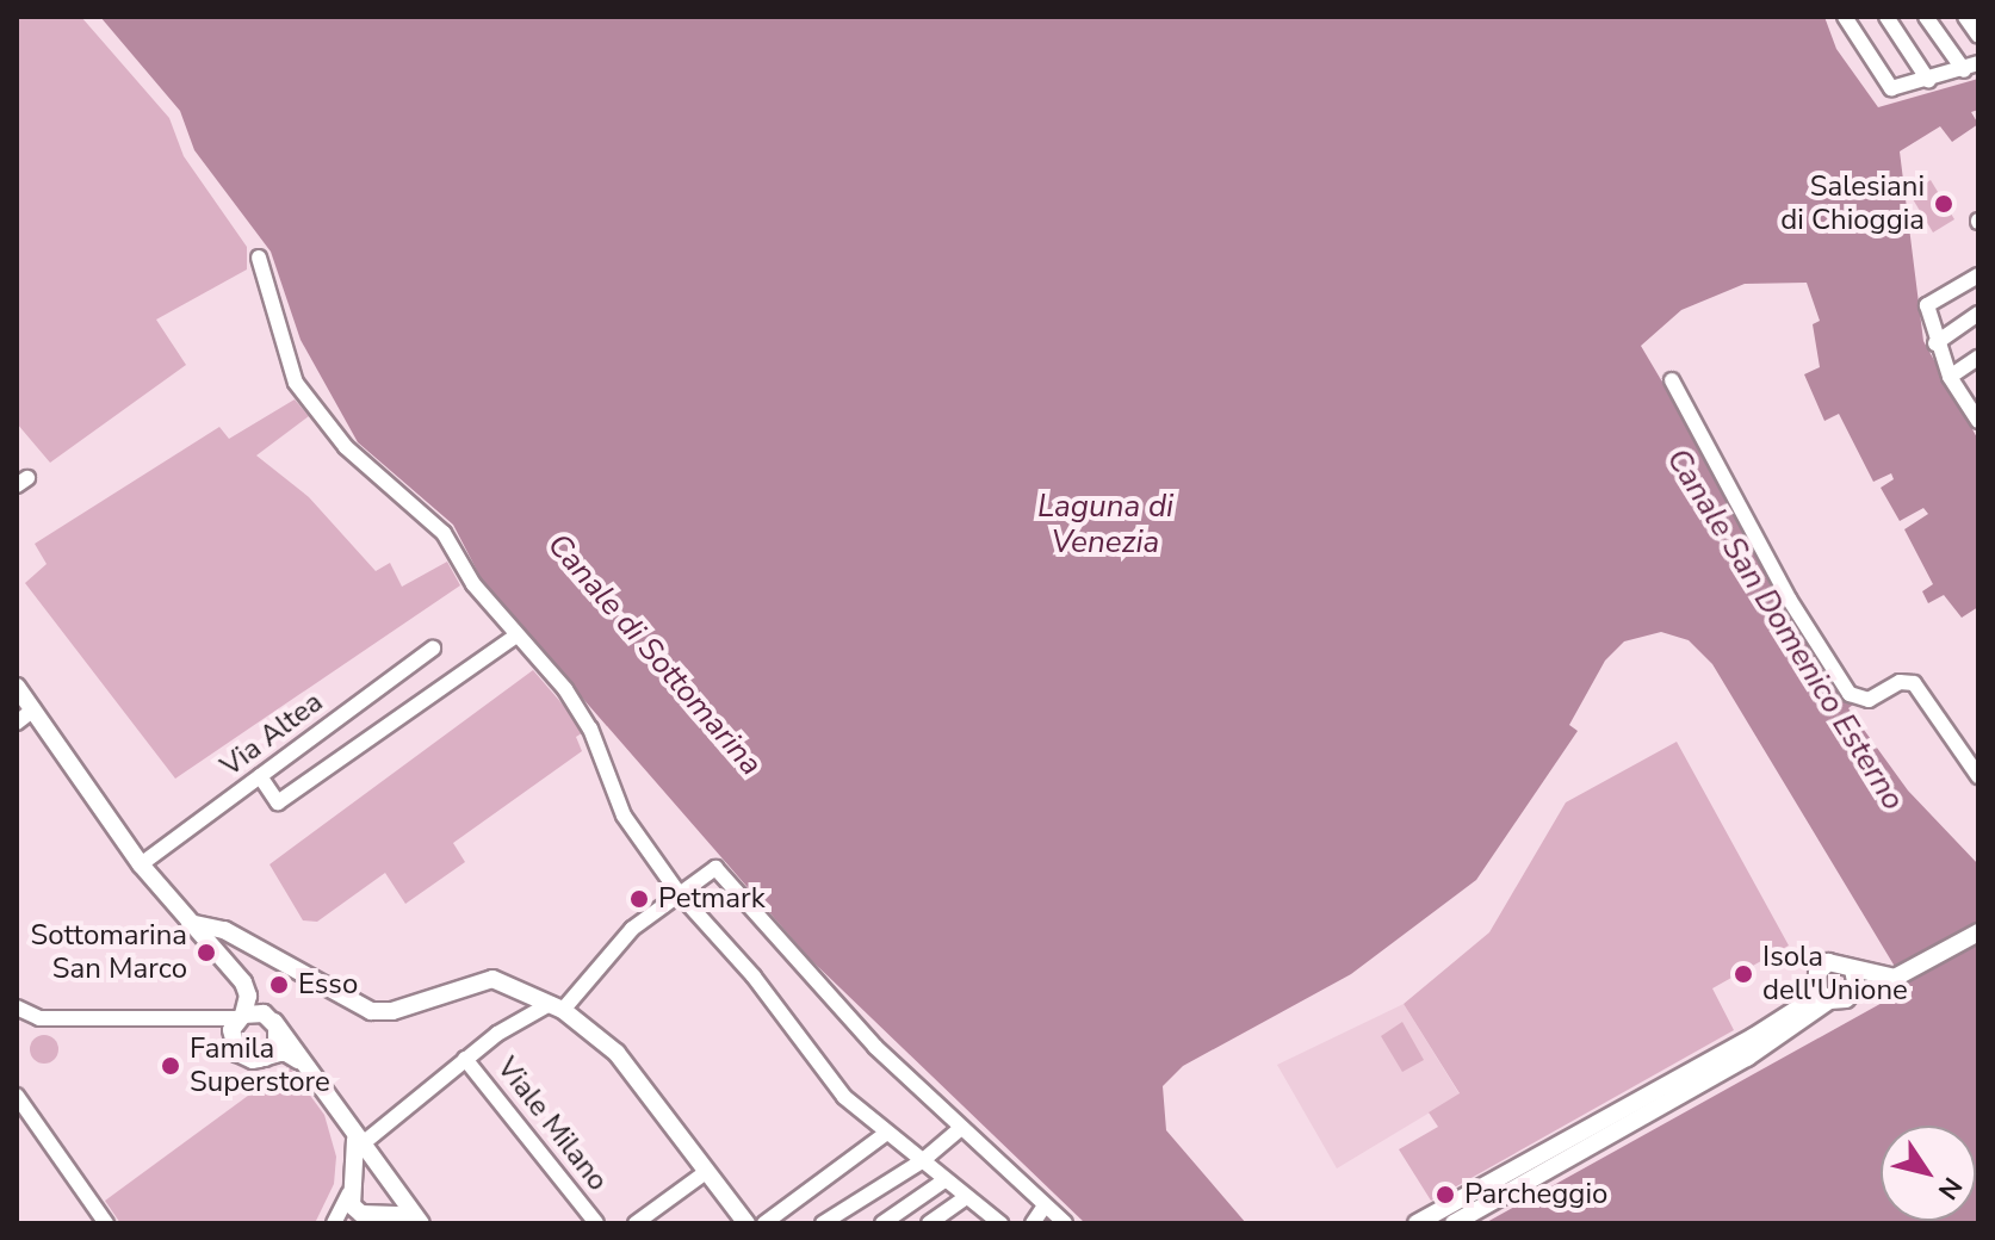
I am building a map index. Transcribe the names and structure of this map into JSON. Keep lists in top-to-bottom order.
{
  "streets": {
    "street": ["Via Altea", "Viale Milano"]
  },
  "water": ["Laguna di Venezia", "Canale San Domenico Esterno", "Canale di Sottomarina"],
  "places": [
    "Salesiani di Chioggia",
    "Petmark",
    "Sottomarina San Marco",
    "Isola dell'Unione",
    "Esso",
    "Famila Superstore",
    "Parcheggio"
  ],
  "north": "bottom right"
}
